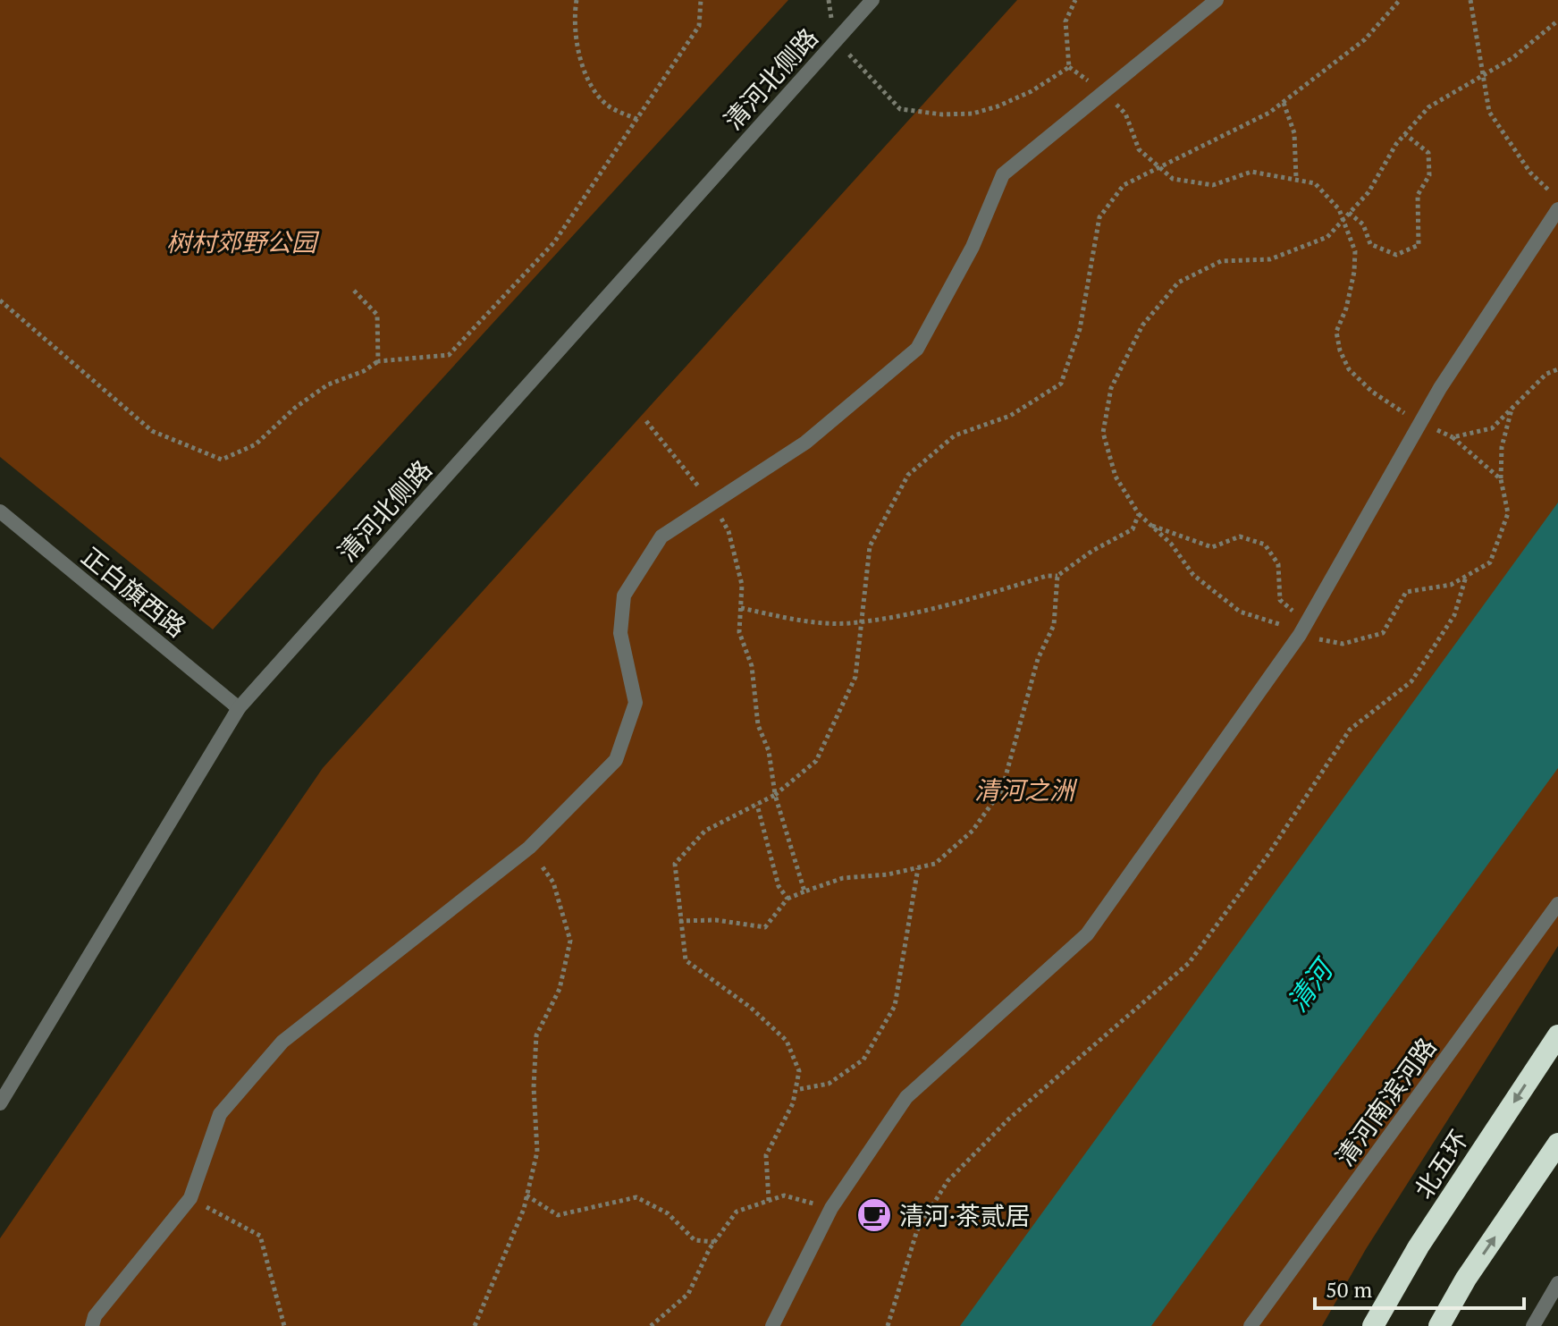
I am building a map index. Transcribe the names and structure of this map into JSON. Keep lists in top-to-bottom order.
{
  "streets": {
    "highway": ["北五环"],
    "street": ["清河北侧路", "正白旗西路", "清河南滨河路"]
  },
  "crossings": [
    ["清河北侧路", "正白旗西路"]
  ],
  "water": ["清河"],
  "parks": ["树村郊野公园", "清河之洲"],
  "places": {
    "cafe": ["清河·茶贰居"]
  },
  "scale_bar": "50 m"
}
